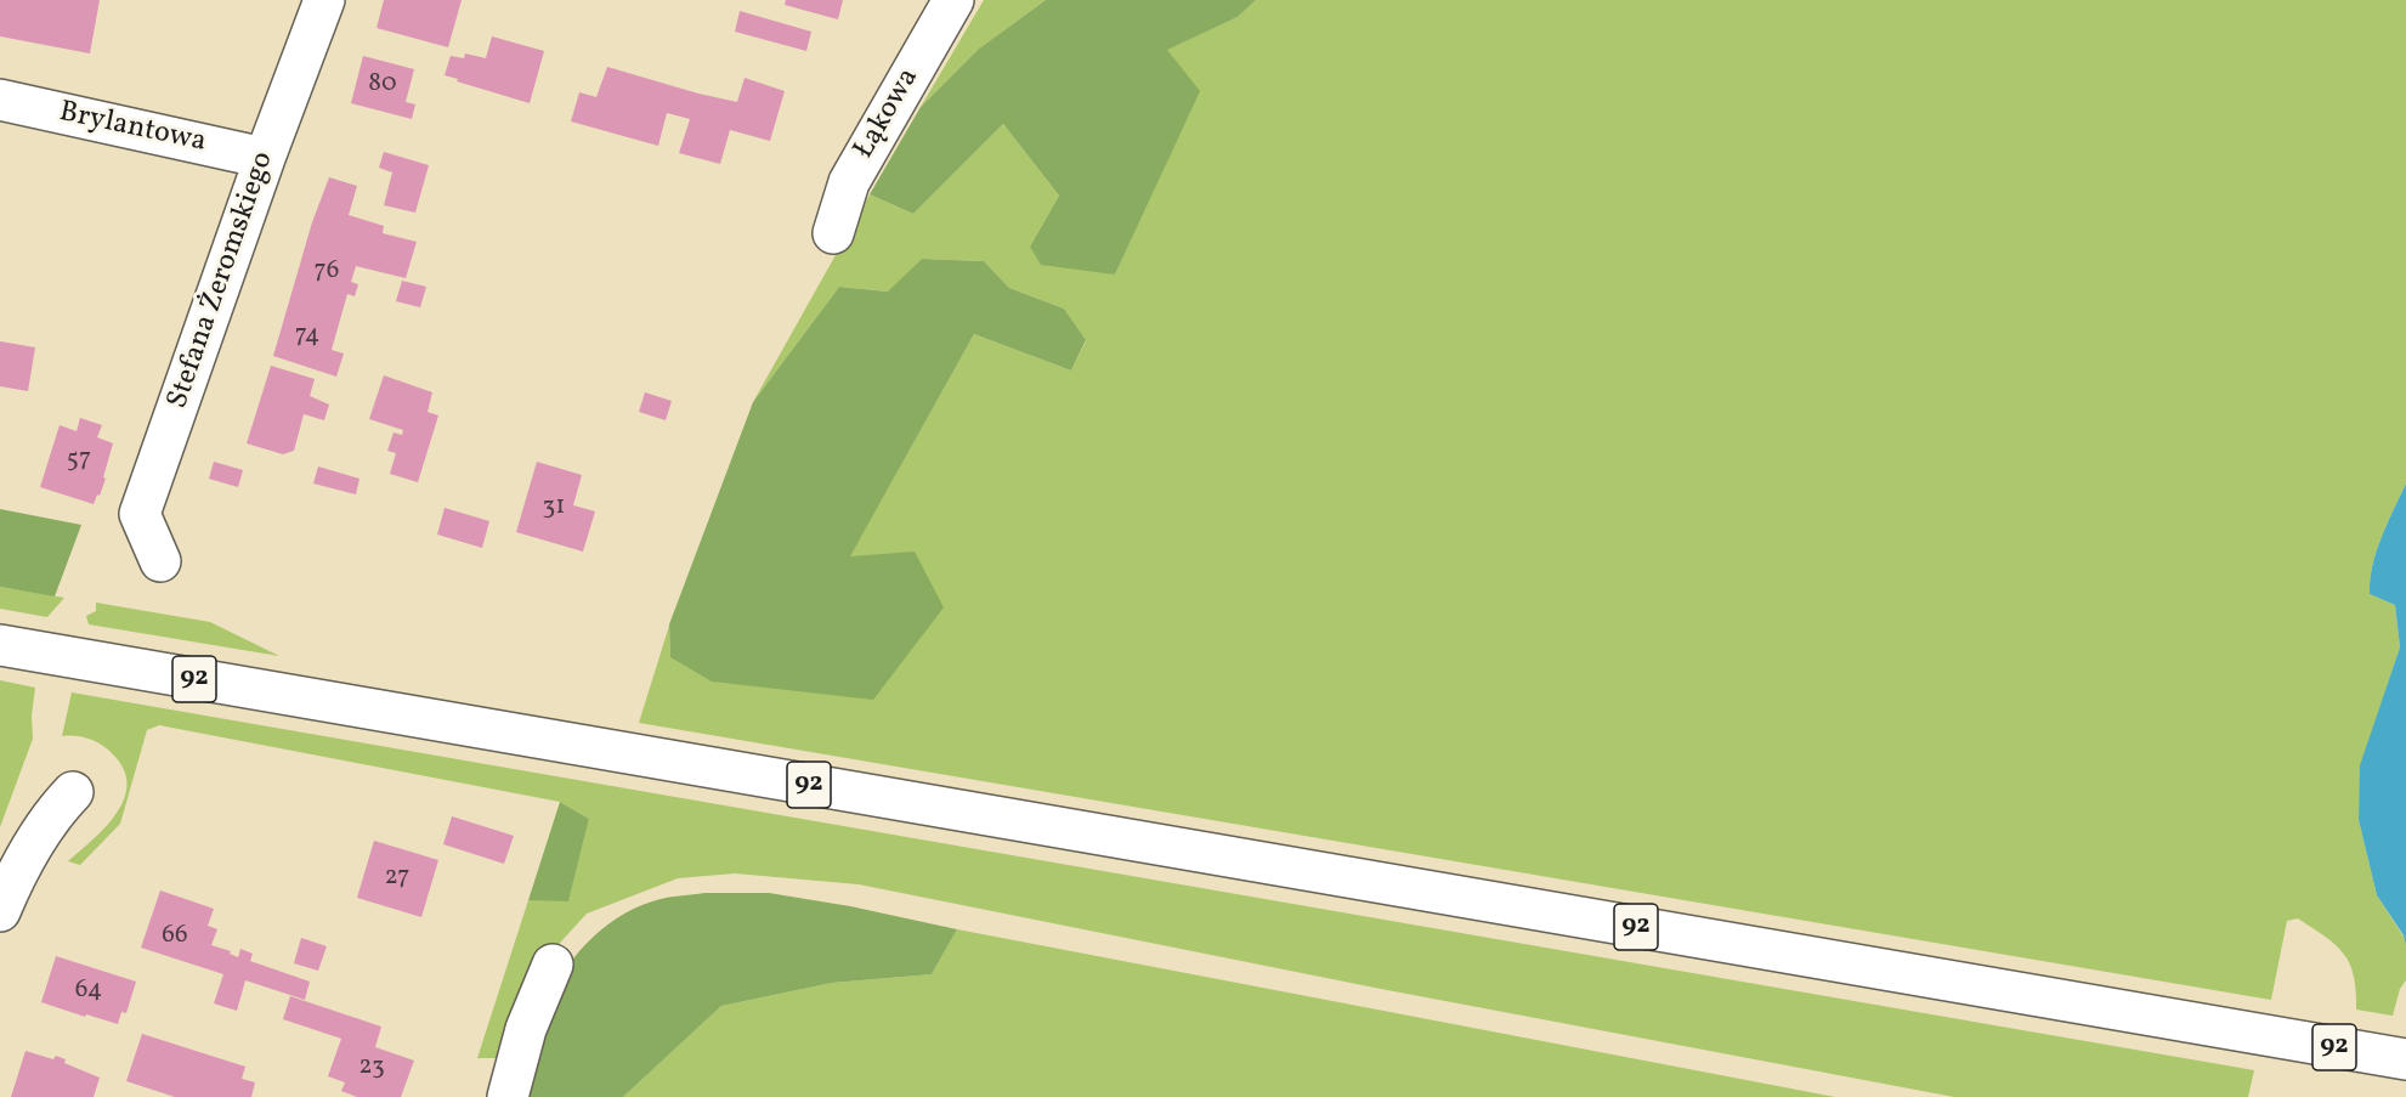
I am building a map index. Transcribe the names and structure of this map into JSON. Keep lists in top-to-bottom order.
{
  "streets": {
    "main road": [
      "Łąkowa",
      "Brylantowa",
      "Stefana Żeromskiego",
      "92"
    ]
  },
  "crossings": [
    ["Brylantowa", "Stefana Żeromskiego"]
  ],
  "house_numbers": [
    "80",
    "76",
    "74",
    "57",
    "31",
    "27",
    "66",
    "64",
    "23"
  ]
}
